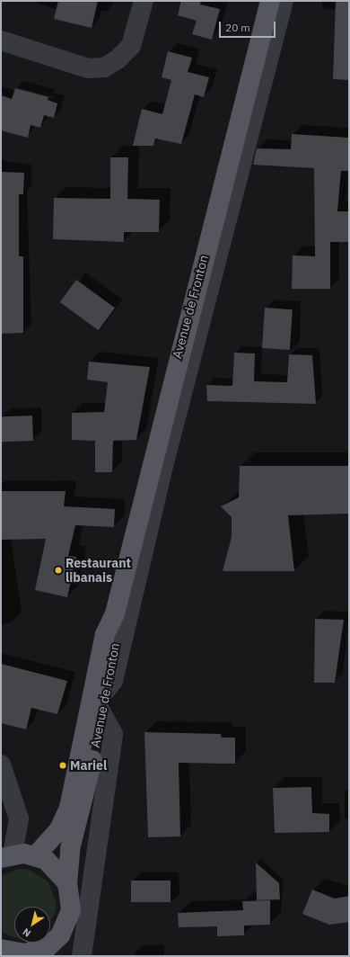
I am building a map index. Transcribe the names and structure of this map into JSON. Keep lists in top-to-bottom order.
{
  "streets": {
    "main road": ["Avenue de Fronton"]
  },
  "places": ["Restaurant libanais", "Mariel"],
  "scale_bar": "20 m",
  "north": "bottom left"
}
